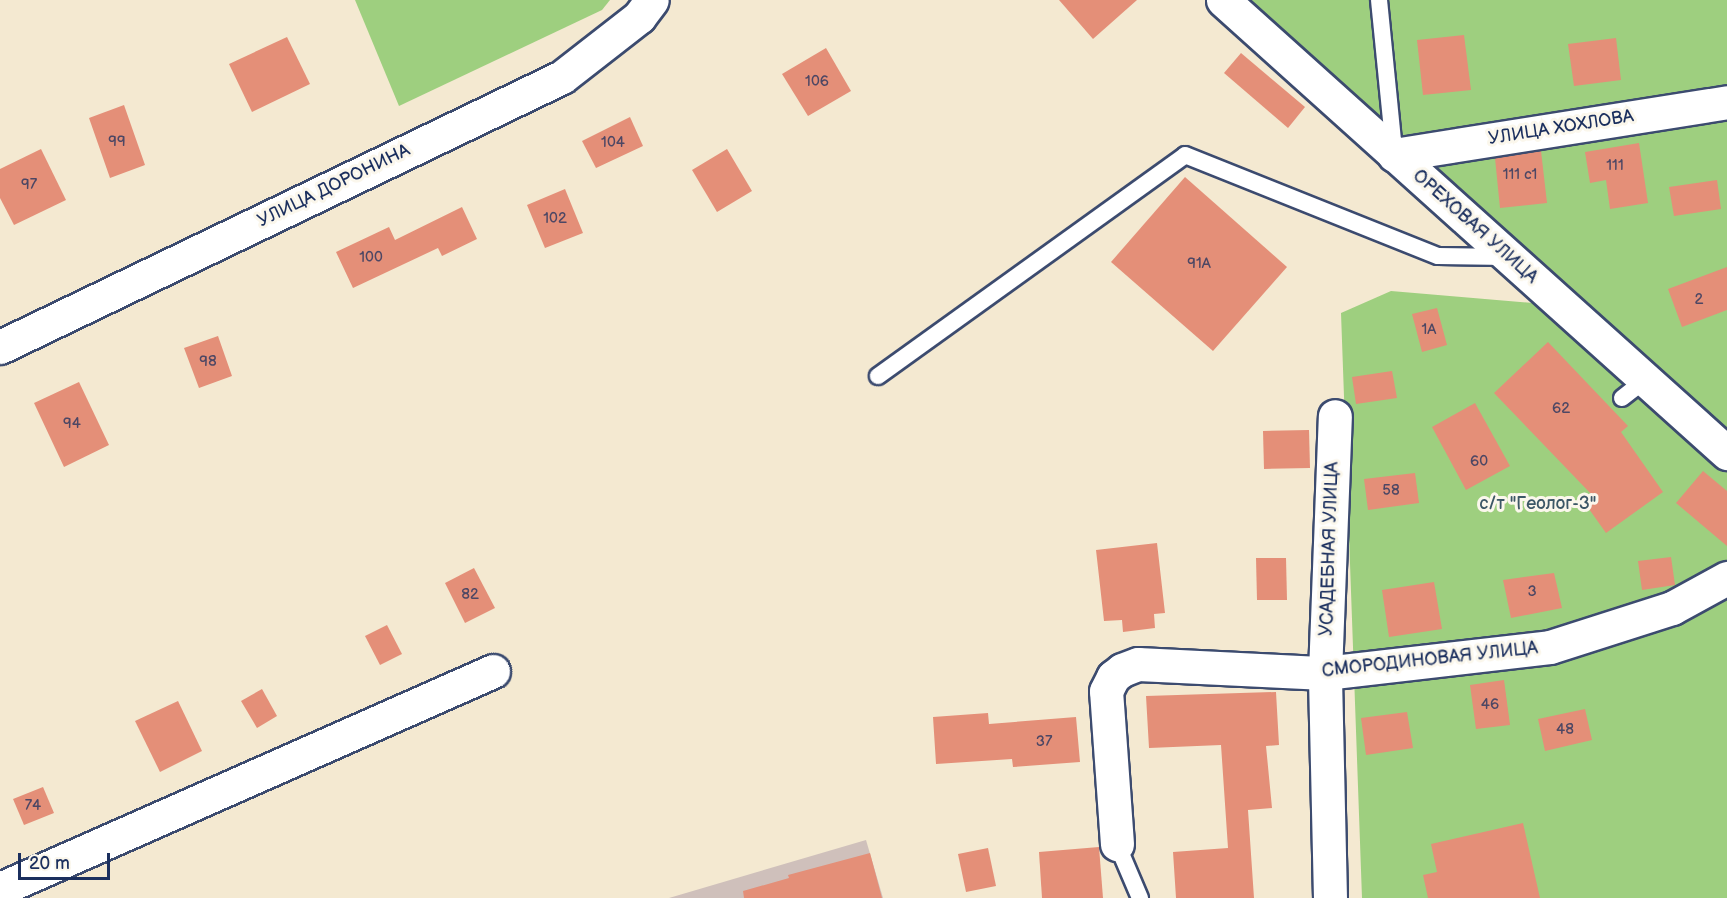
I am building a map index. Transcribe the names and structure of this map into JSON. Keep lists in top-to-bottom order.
{
  "streets": {
    "street": [
      "УЛИЦА ХОХЛОВА",
      "УЛИЦА ДОРОНИНА",
      "ОРЕХОВАЯ УЛИЦА",
      "УСАДЕБНАЯ УЛИЦА",
      "СМОРОДИНОВАЯ УЛИЦА"
    ]
  },
  "crossings": [
    ["УЛИЦА ХОХЛОВА", "ОРЕХОВАЯ УЛИЦА"],
    ["УСАДЕБНАЯ УЛИЦА", "СМОРОДИНОВАЯ УЛИЦА"]
  ],
  "parks": ["с/т \"Геолог-3\""],
  "house_numbers": [
    "106",
    "99",
    "104",
    "111",
    "111 с1",
    "97",
    "102",
    "100",
    "91А",
    "2",
    "1А",
    "98",
    "62",
    "94",
    "60",
    "58",
    "3",
    "82",
    "46",
    "48",
    "37",
    "74"
  ],
  "scale_bar": "20 m"
}
